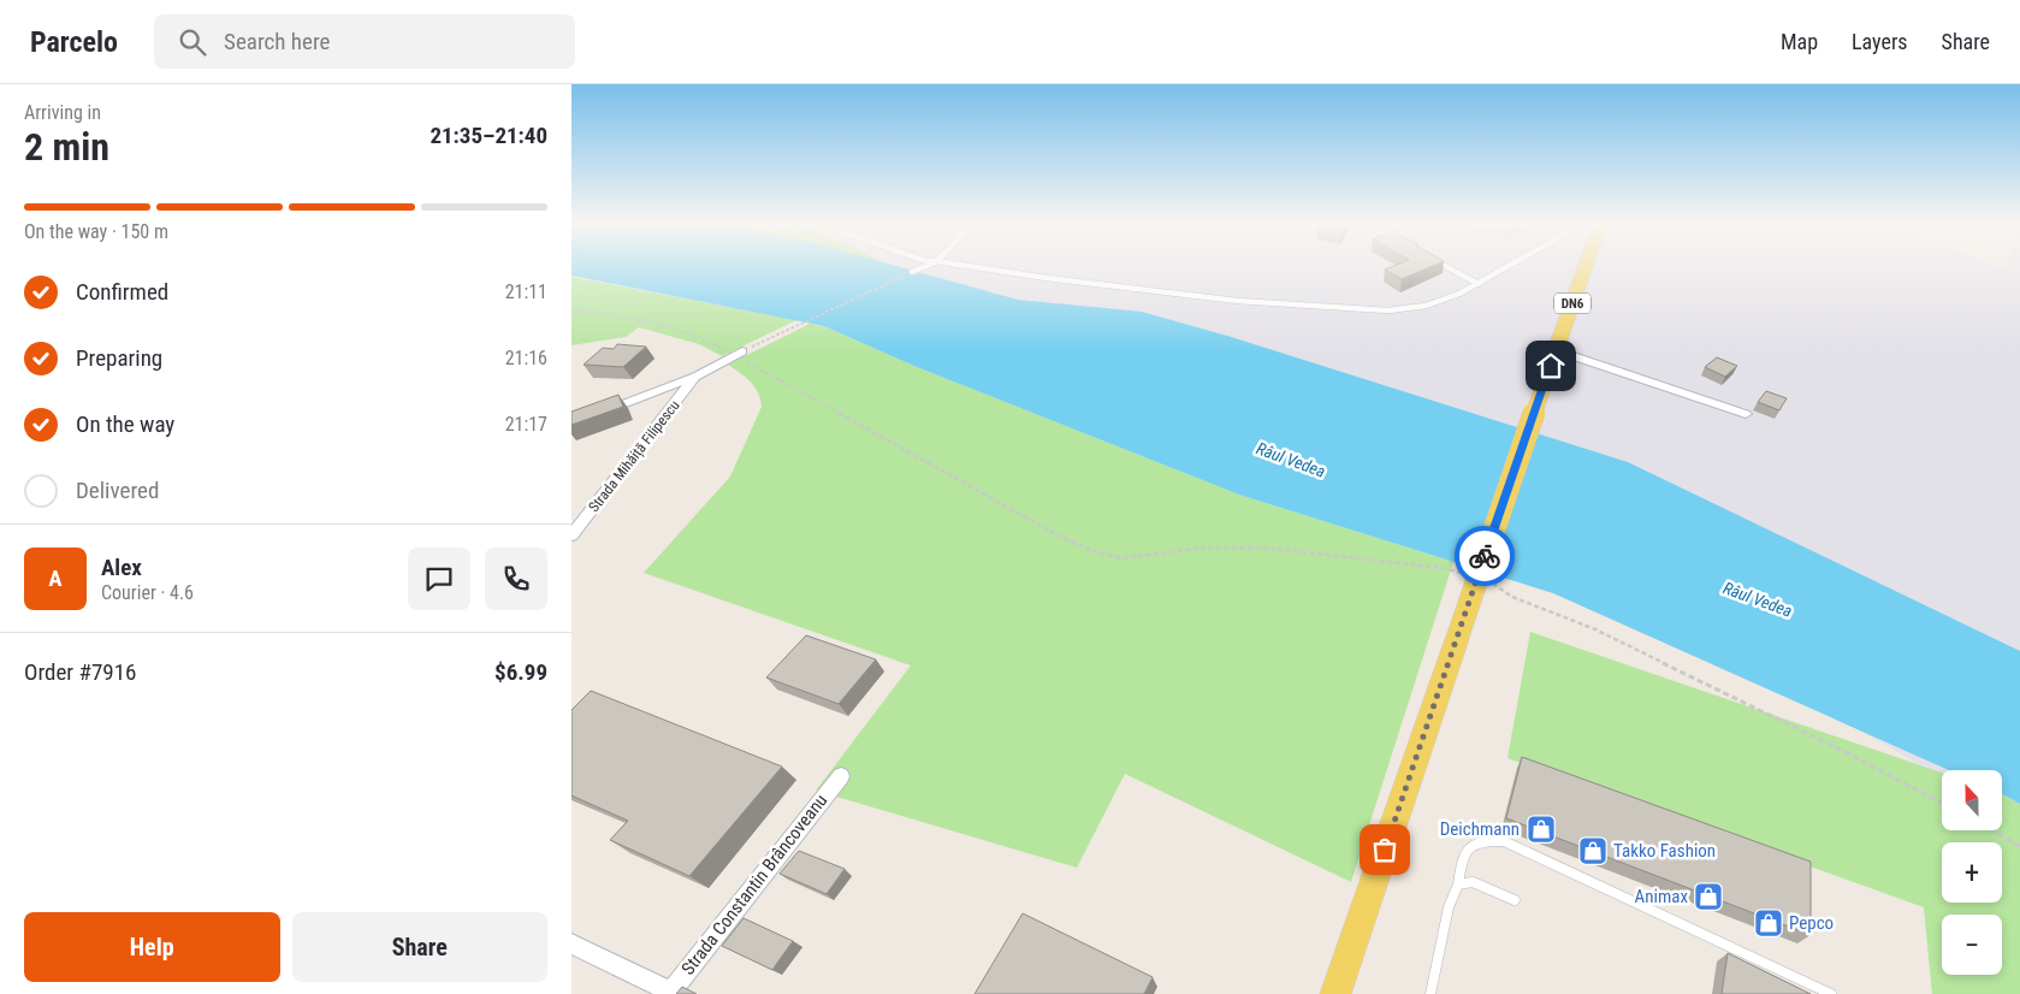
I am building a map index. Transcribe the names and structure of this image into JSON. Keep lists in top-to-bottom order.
{
  "streets": {
    "main road": ["DN6"],
    "street": ["Strada Mihăiță Filipescu", "Strada Constantin Brâncoveanu"]
  },
  "water": ["Râul Vedea"],
  "places": {
    "shop": [
      "Deichmann",
      "Takko Fashion",
      "Animax",
      "Pepco"
    ]
  },
  "north": "top",
  "page": {
    "header": "Parcelo",
    "search": "Search here",
    "nav": ["Map", "Layers", "Share"],
    "heading": ["2 min", "Arriving in", "21:35–21:40"],
    "panel": [
      "Alex",
      "Courier · 4.6",
      "Order #7916",
      "$6.99"
    ],
    "bar": "On the way · 150 m",
    "list": [
      ["Confirmed", "21:11"],
      ["Preparing", "21:16"],
      ["On the way", "21:17"],
      "Delivered"
    ],
    "round": "A",
    "map_buttons": ["+", "−"],
    "buttons": ["Help", "Share"]
  }
}
